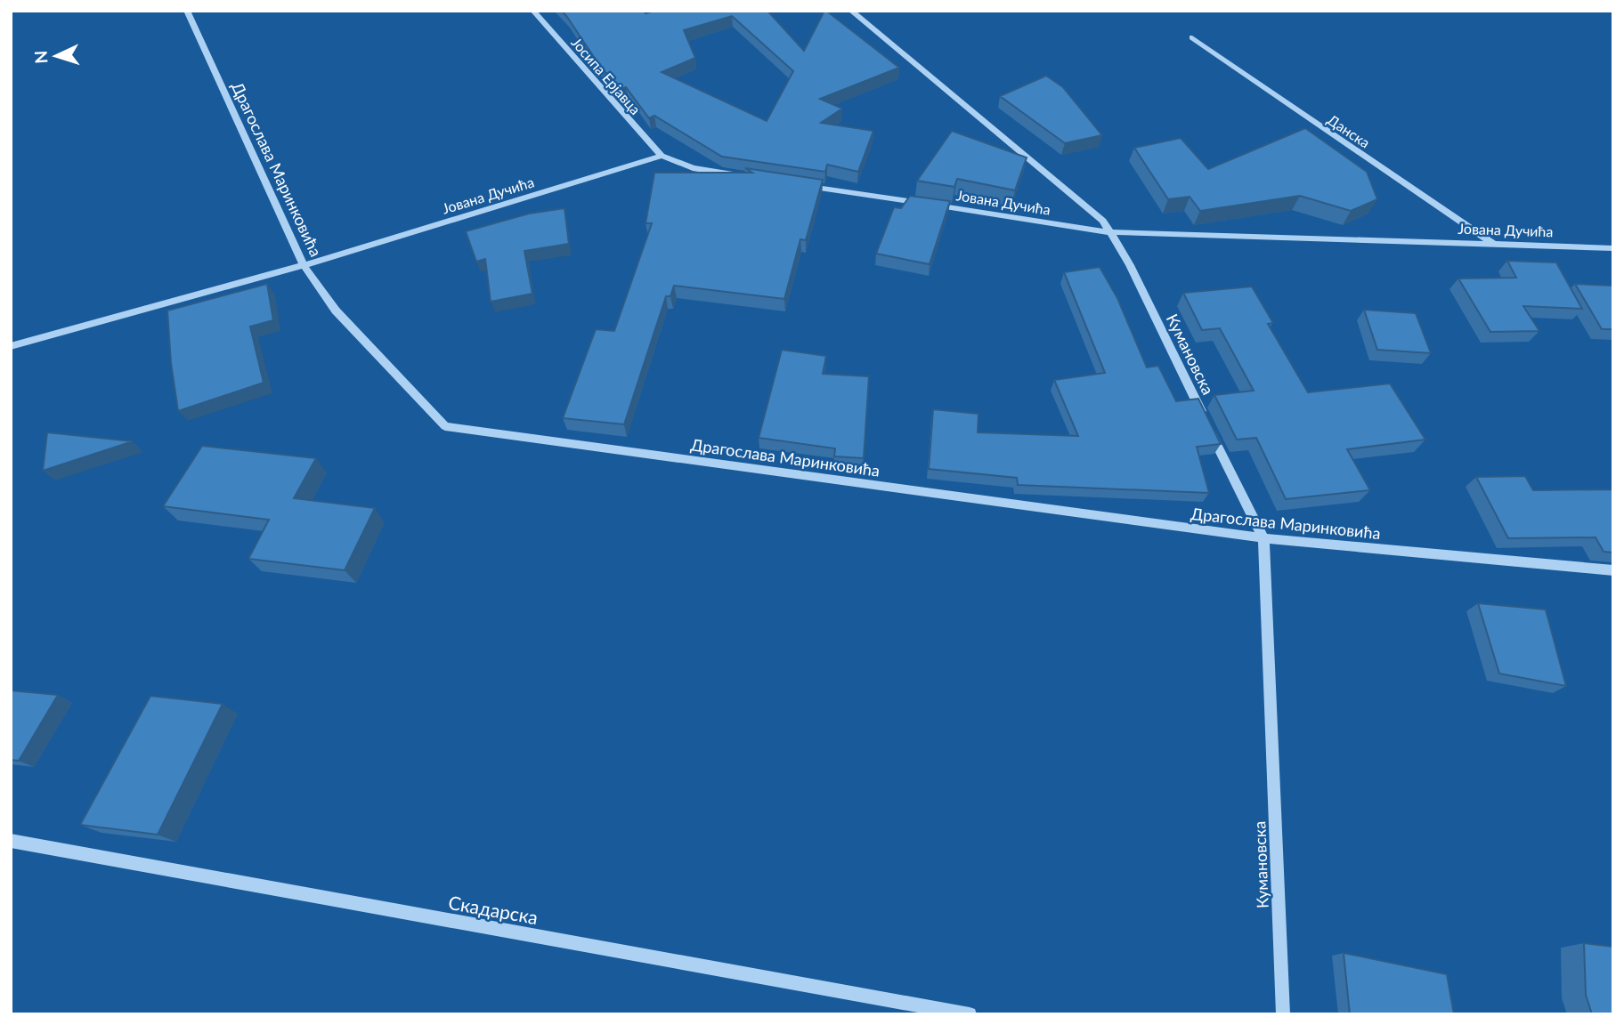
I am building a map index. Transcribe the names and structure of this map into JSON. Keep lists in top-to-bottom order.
{
  "streets": {
    "street": [
      "Јосипа Ерјавца",
      "Данска",
      "Драгослава Маринковића",
      "Јована Дучића",
      "Кумановска",
      "Скадарска"
    ]
  },
  "crossings": [
    ["Јосипа Ерјавца", "Јована Дучића"],
    ["Данска", "Јована Дучића"],
    ["Драгослава Маринковића", "Јована Дучића"],
    ["Драгослава Маринковића", "Кумановска"],
    ["Јована Дучића", "Кумановска"]
  ],
  "north": "left"
}
